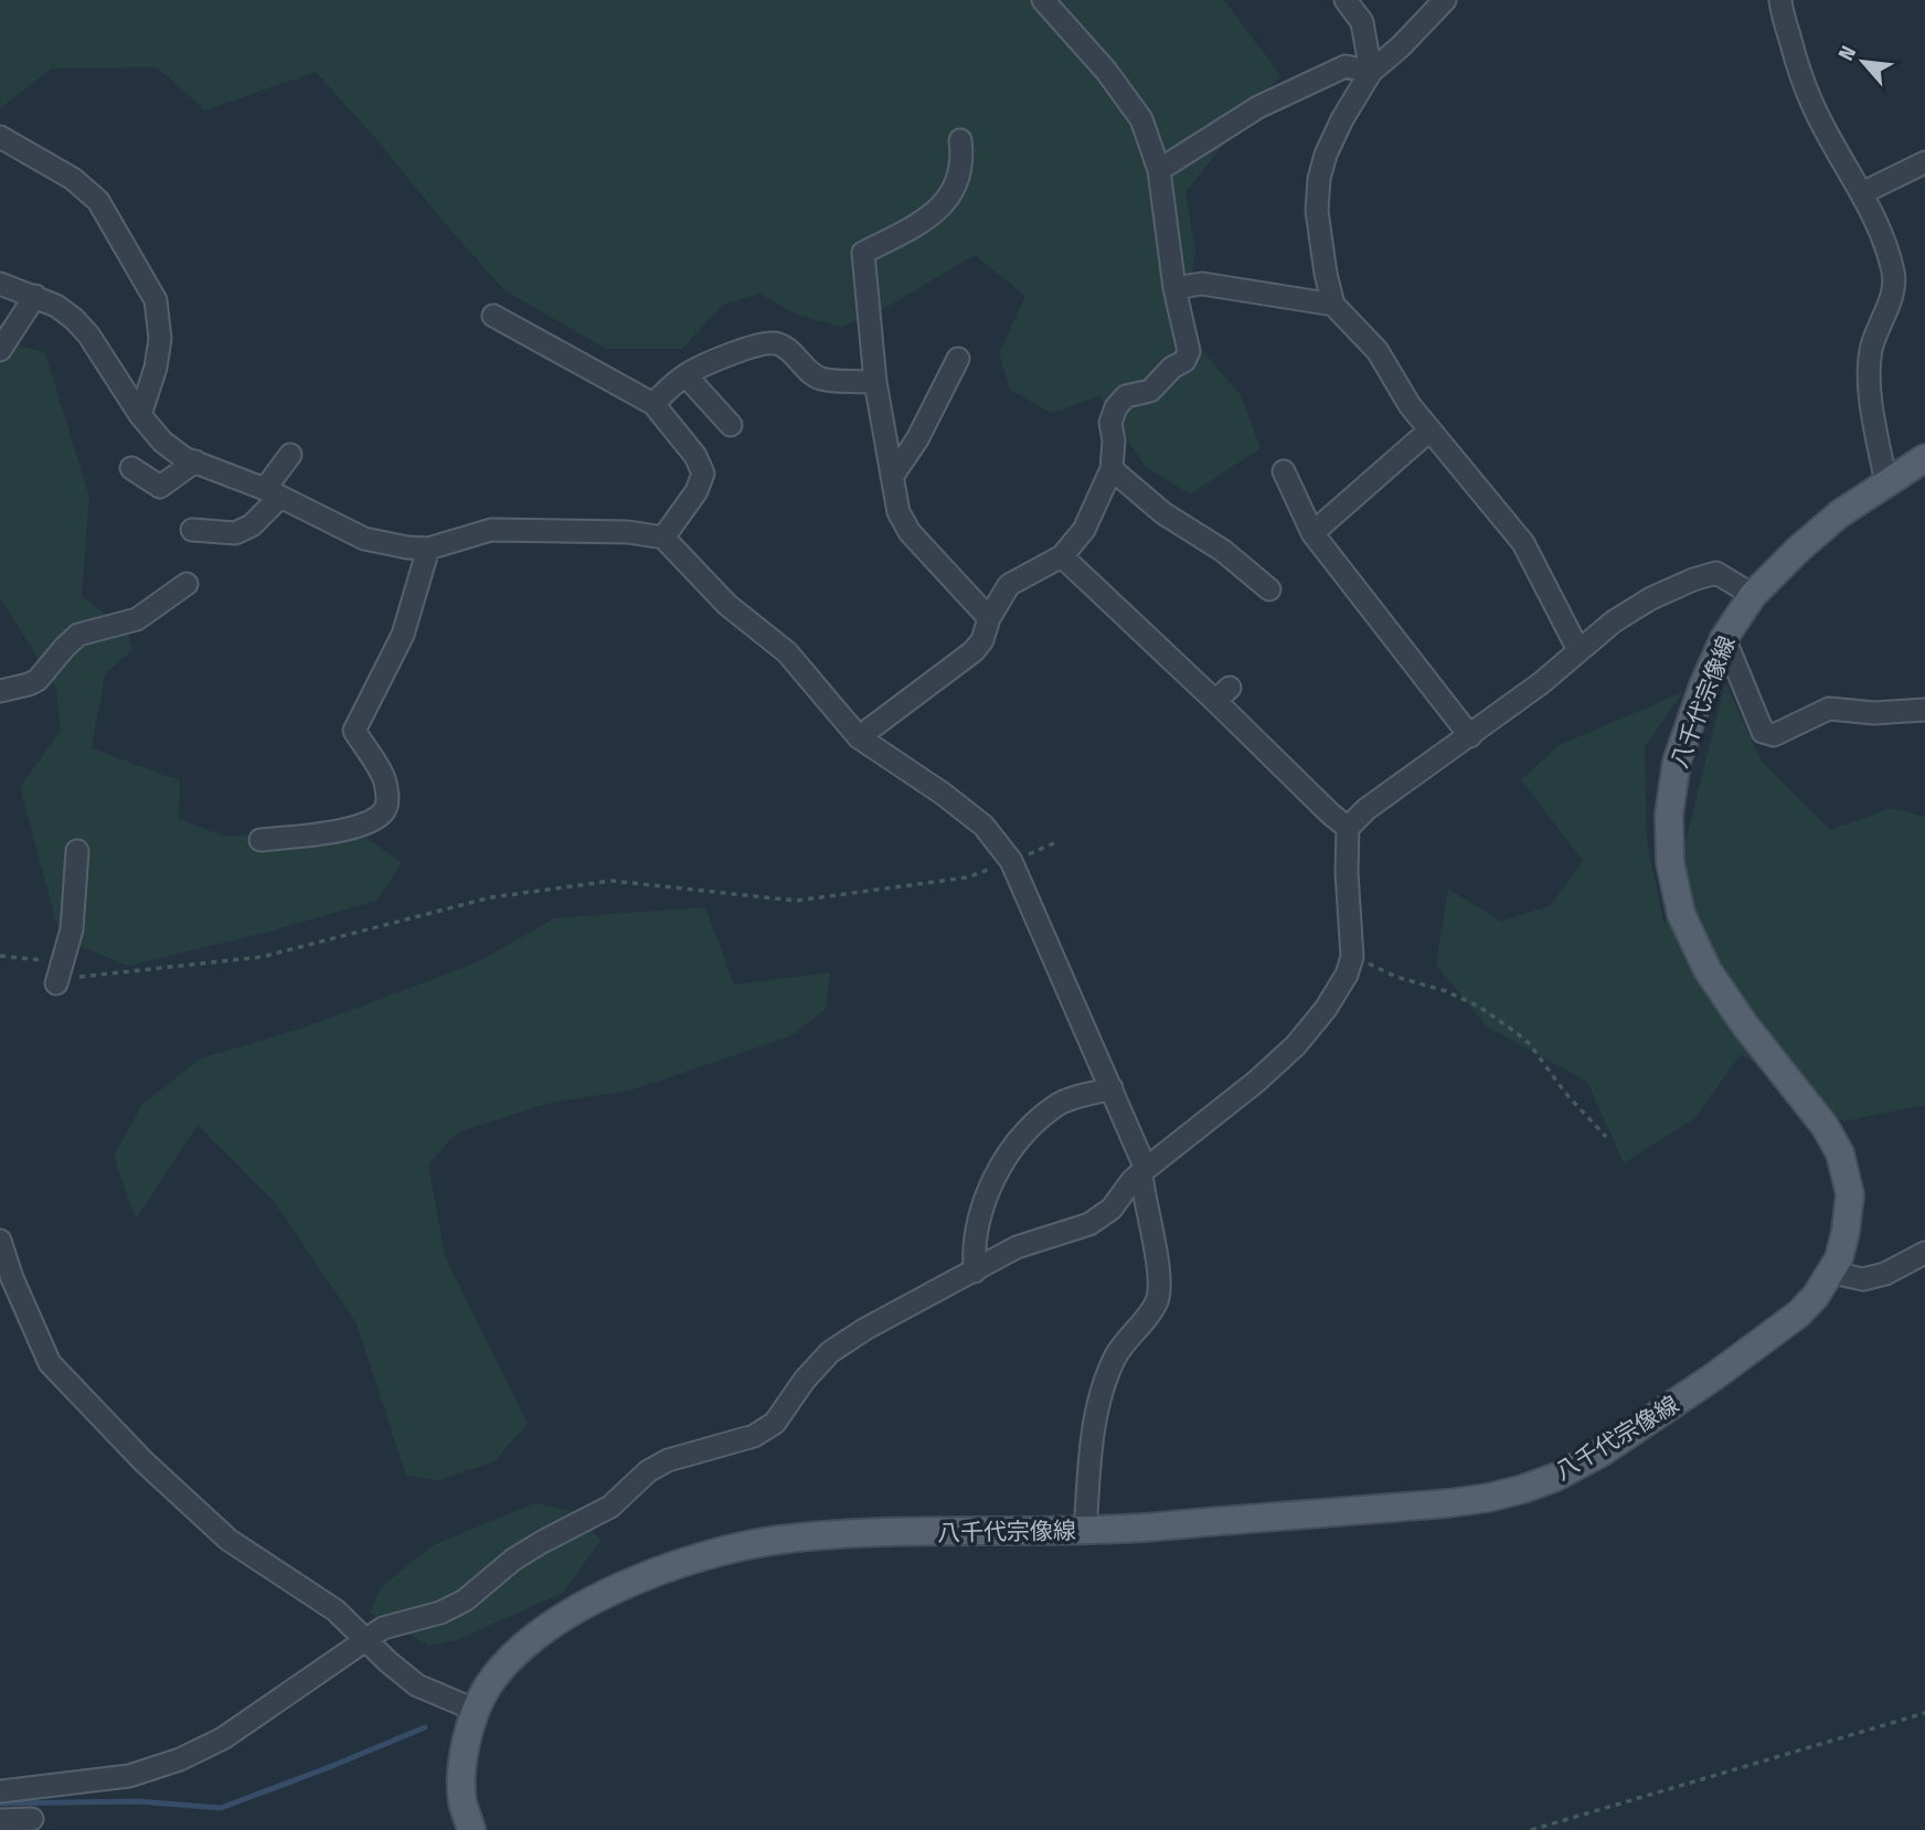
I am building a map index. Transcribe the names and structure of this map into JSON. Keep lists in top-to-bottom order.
{
  "streets": {
    "main road": ["八千代宗像線"]
  },
  "north": "top left"
}
